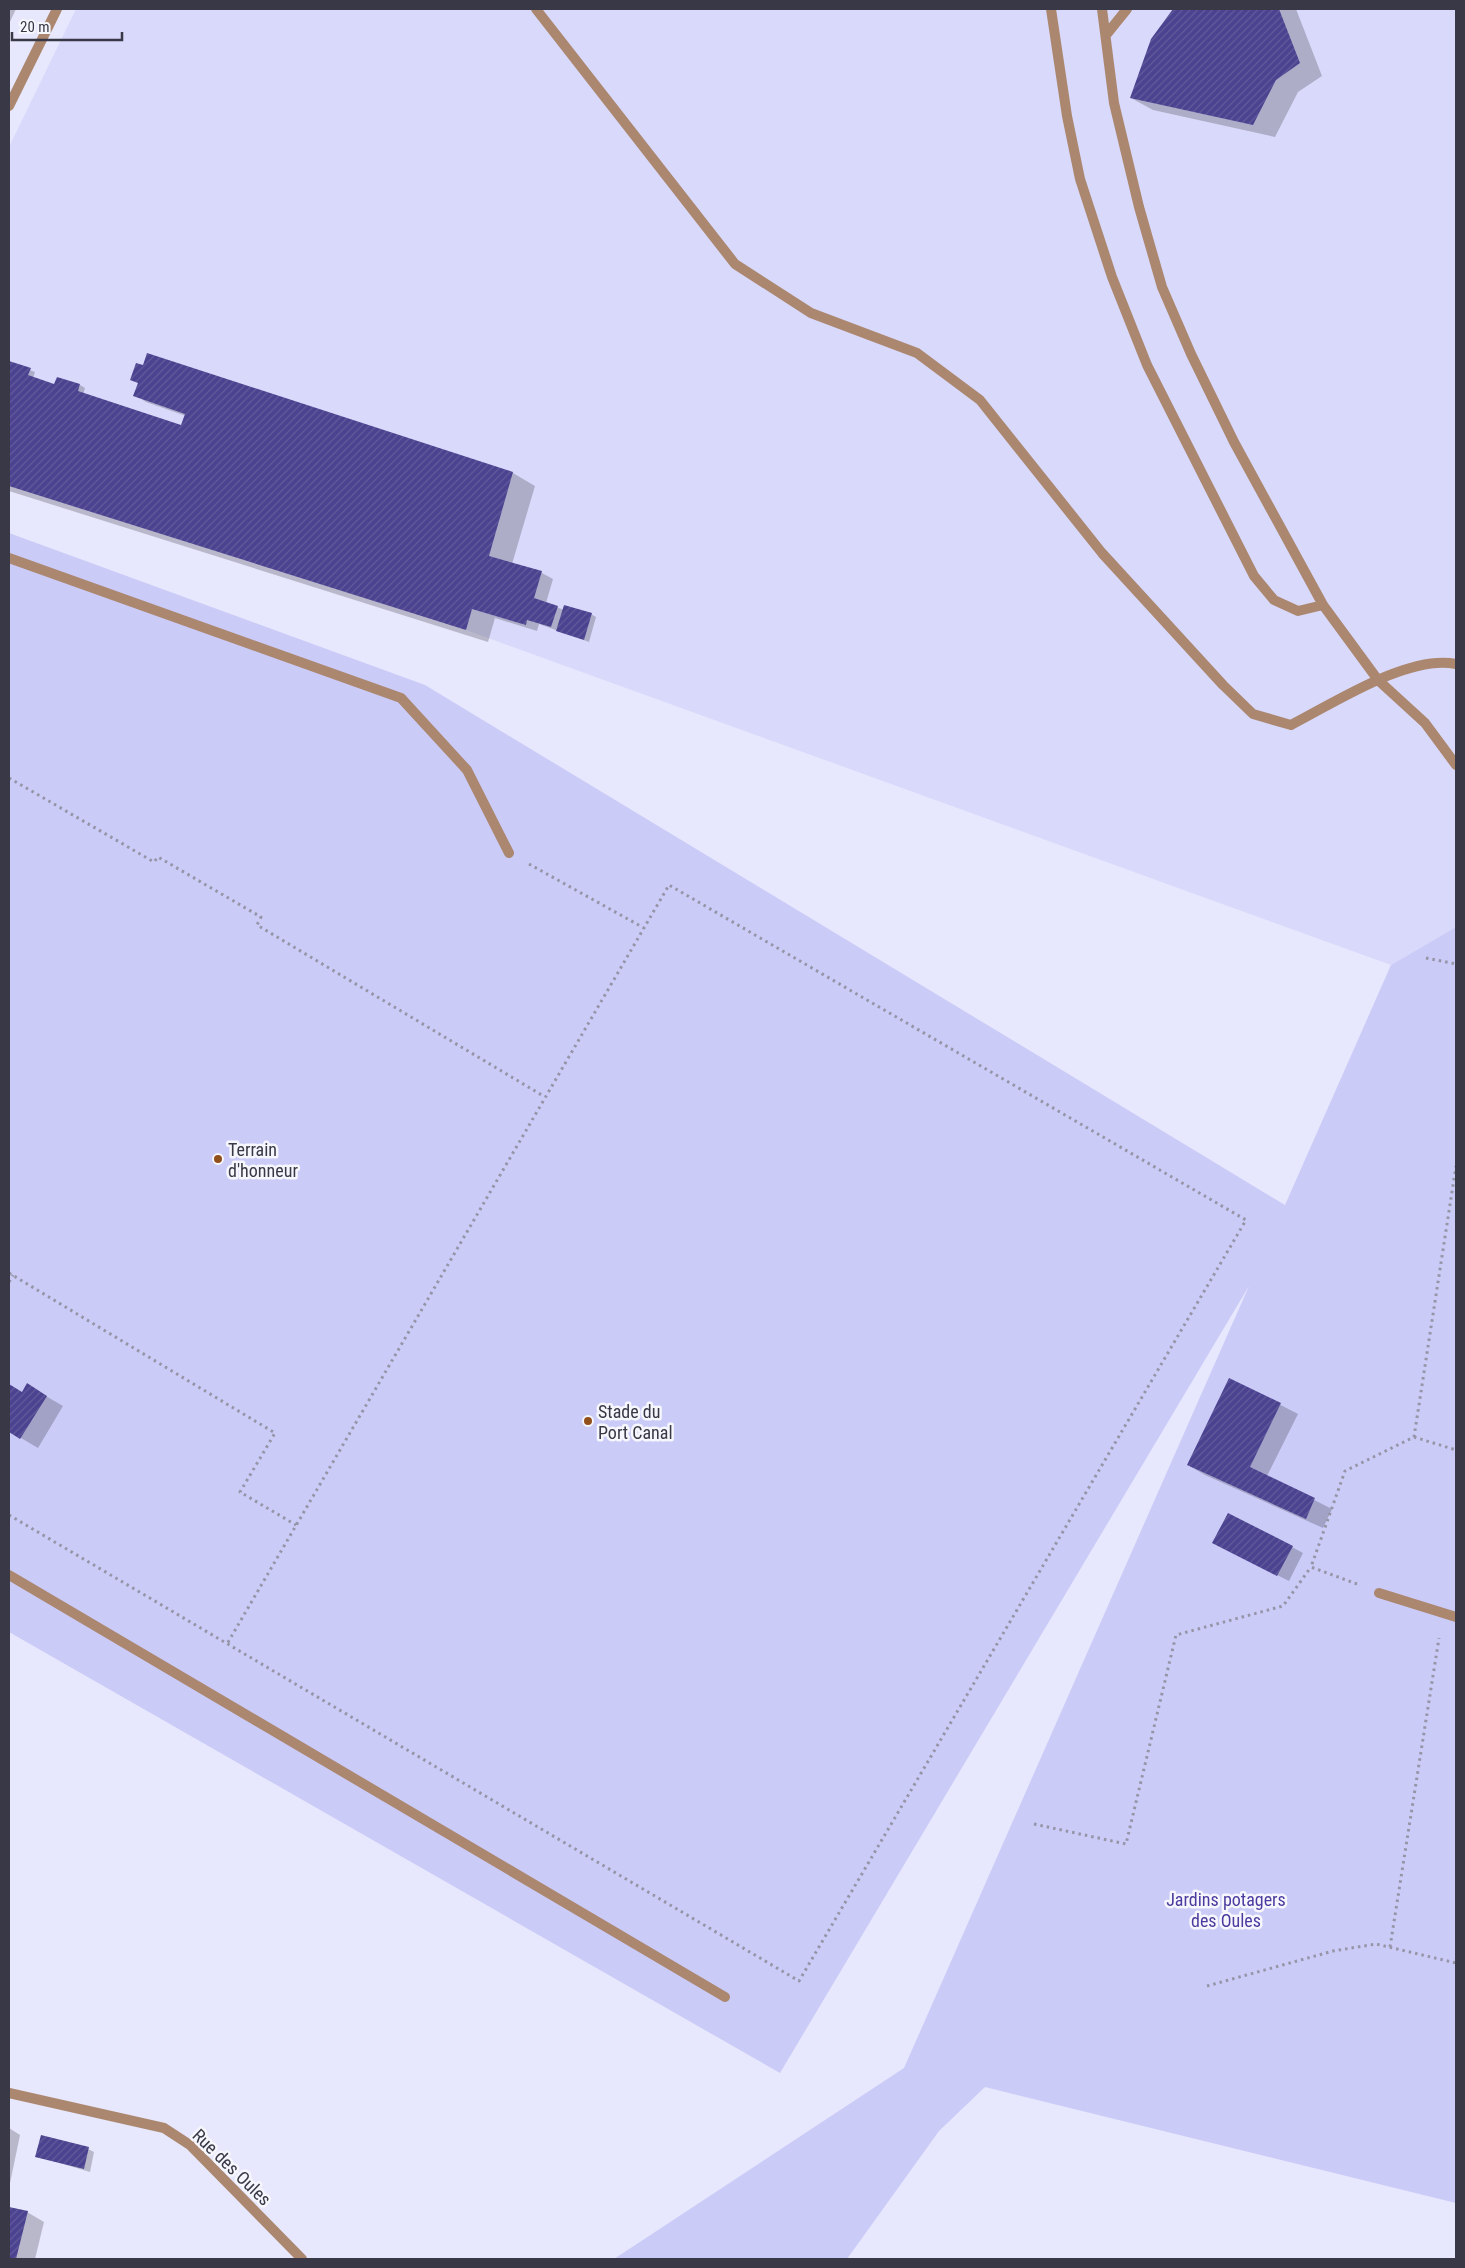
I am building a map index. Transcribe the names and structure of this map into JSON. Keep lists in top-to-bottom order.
{
  "streets": {
    "street": ["Rue des Oules"]
  },
  "parks": ["Jardins potagers des Oules"],
  "places": ["Terrain d'honneur", "Stade du Port Canal"],
  "scale_bar": "20 m"
}
